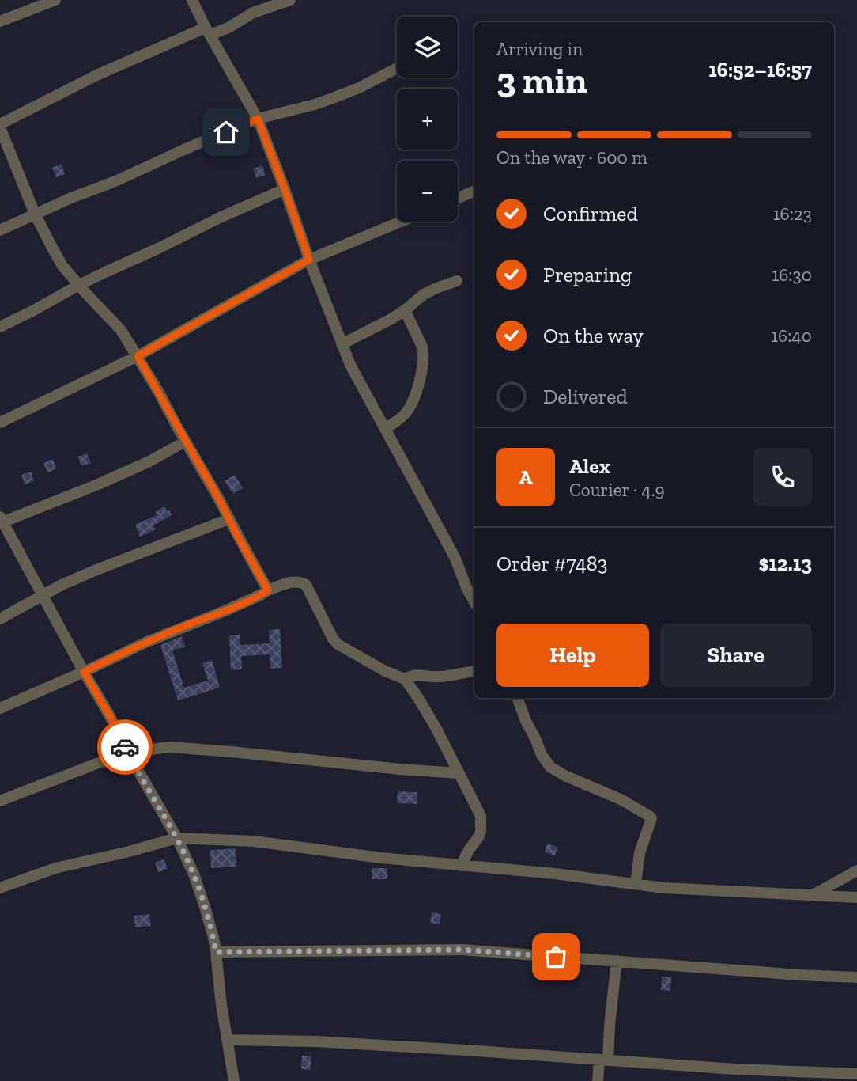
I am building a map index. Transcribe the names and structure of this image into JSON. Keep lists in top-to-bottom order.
{
  "page": {
    "map_buttons": ["+", "−"],
    "heading": ["3 min", "Arriving in", "16:52–16:57"],
    "panel": [
      "Alex",
      "Courier · 4.9",
      "Order #7483",
      "$12.13"
    ],
    "bar": "On the way · 600 m",
    "list": [
      ["Confirmed", "16:23"],
      ["Preparing", "16:30"],
      ["On the way", "16:40"],
      "Delivered"
    ],
    "round": "A",
    "buttons": ["Help", "Share"]
  }
}
